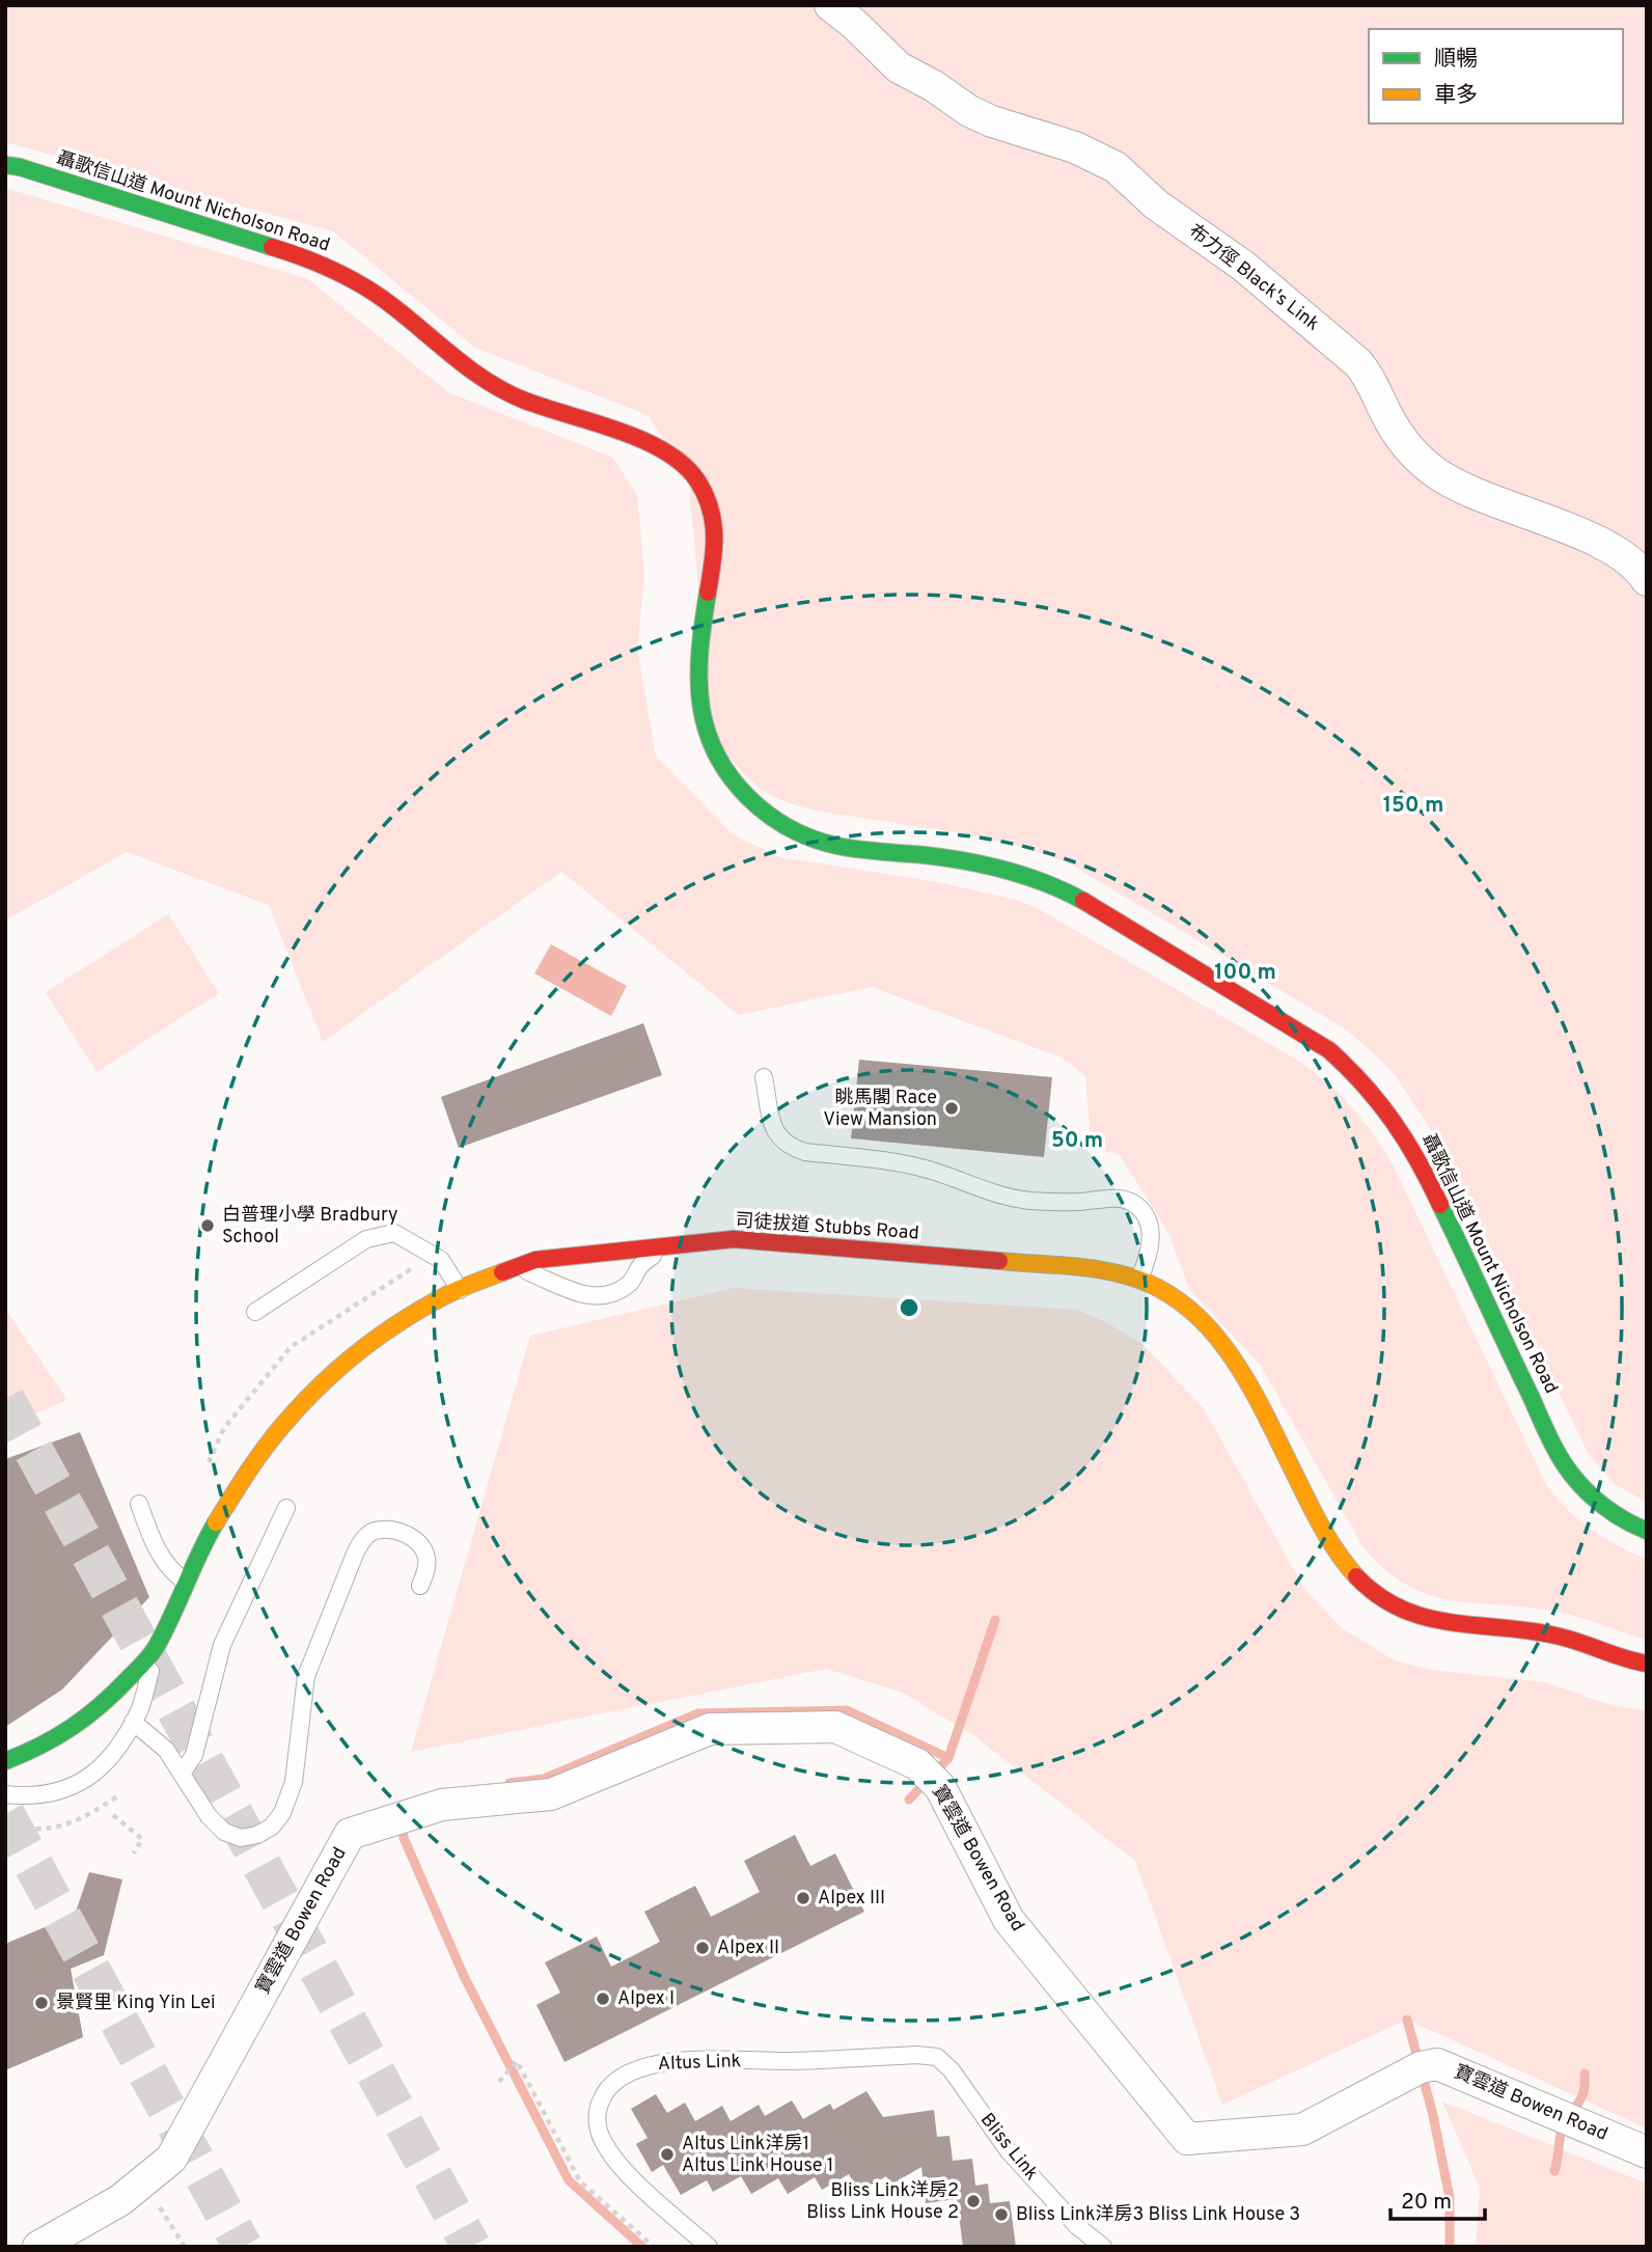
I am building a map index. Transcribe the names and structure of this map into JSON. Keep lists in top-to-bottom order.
{
  "streets": {
    "street": [
      "聶歌信山道 Mount Nicholson Road",
      "布力徑 Black's Link",
      "司徒拔道 Stubbs Road",
      "寶雲道 Bowen Road"
    ],
    "lane": ["Altus Link", "Bliss Link"]
  },
  "crossings": [
    ["Altus Link", "Bliss Link"]
  ],
  "places": [
    "眺馬閣 Race View Mansion",
    "白普理小學 Bradbury School",
    "Alpex III",
    "Alpex II",
    "Alpex I",
    "景賢里 King Yin Lei",
    "Altus Link洋房1 Altus Link House 1",
    "Bliss Link洋房2 Bliss Link House 2",
    "Bliss Link洋房3 Bliss Link House 3"
  ],
  "legend": ["順暢", "車多"],
  "scale_bar": "20 m",
  "rings": ["150 m", "100 m", "50 m"]
}
